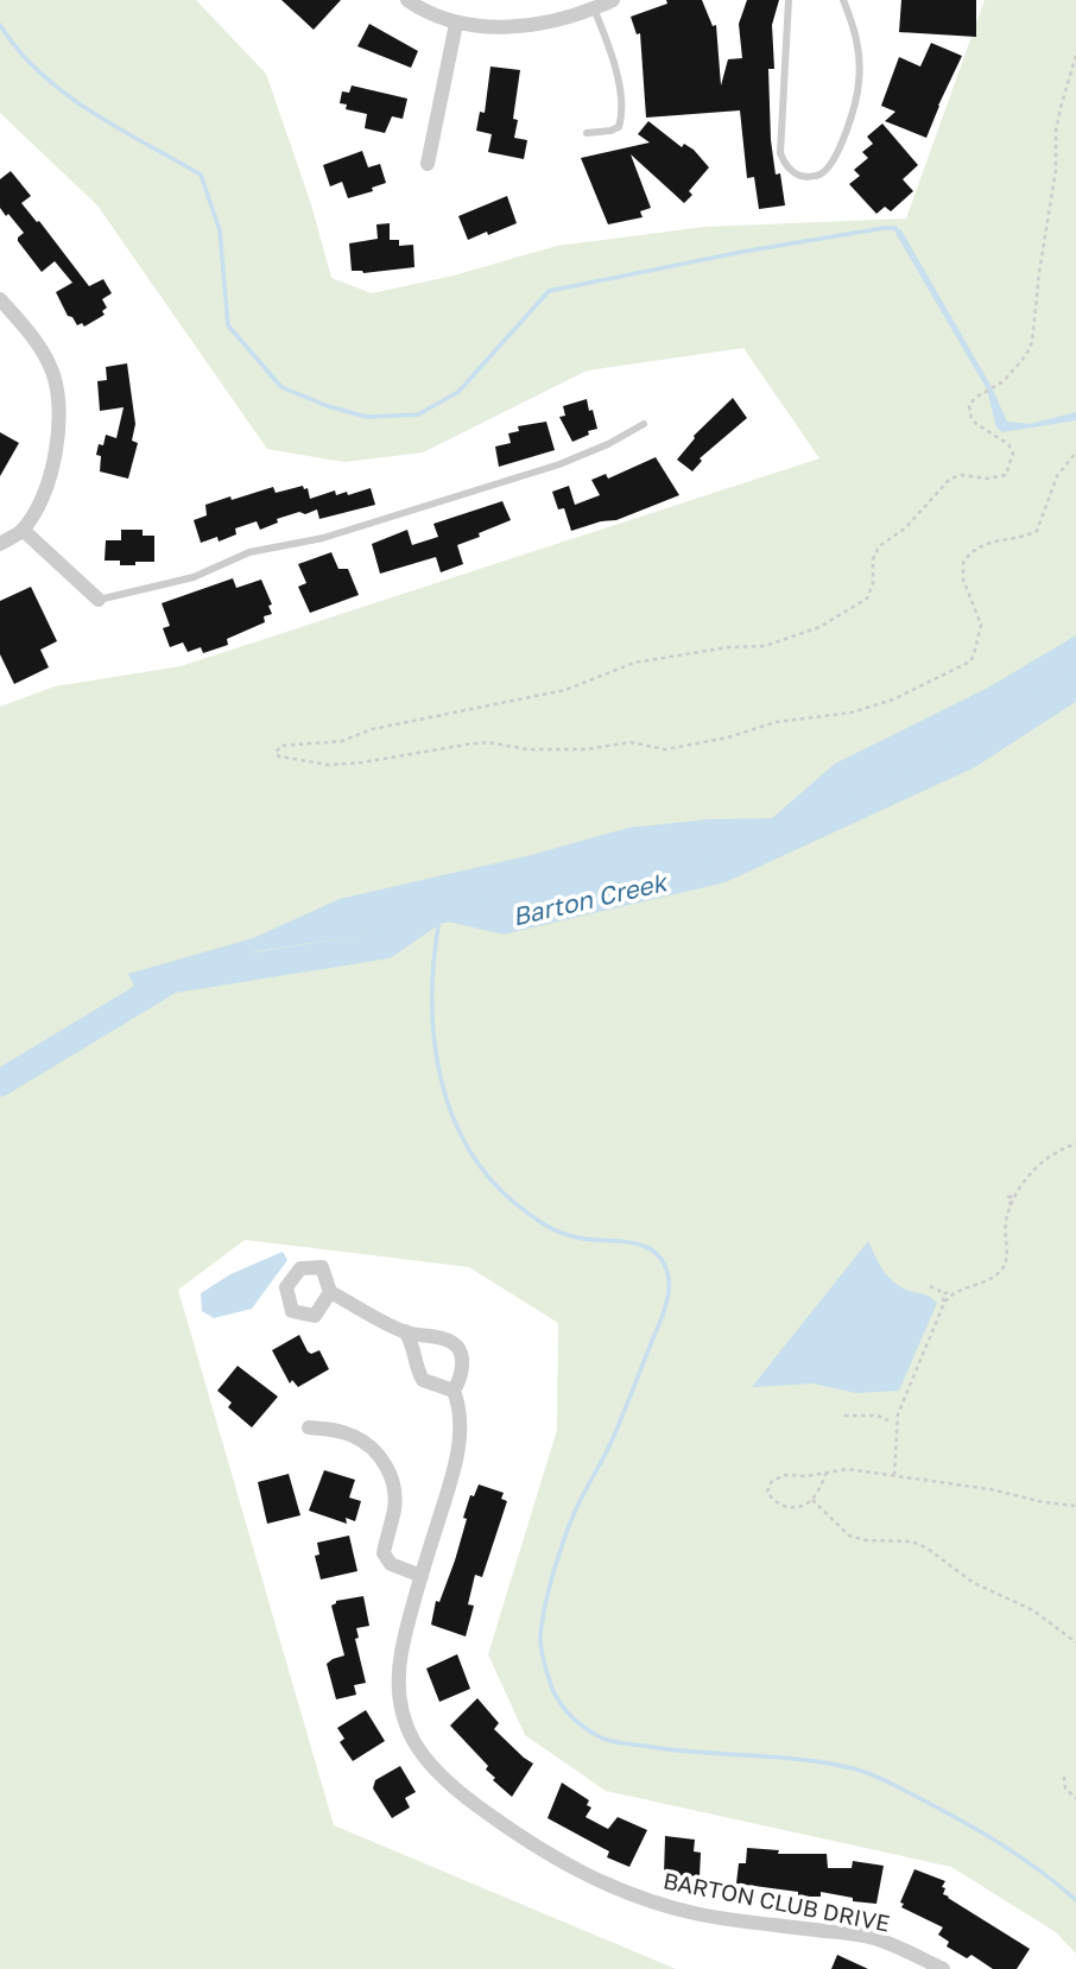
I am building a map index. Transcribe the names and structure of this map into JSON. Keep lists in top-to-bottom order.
{
  "streets": {
    "street": ["BARTON CLUB DRIVE"]
  },
  "water": ["Barton Creek"]
}
